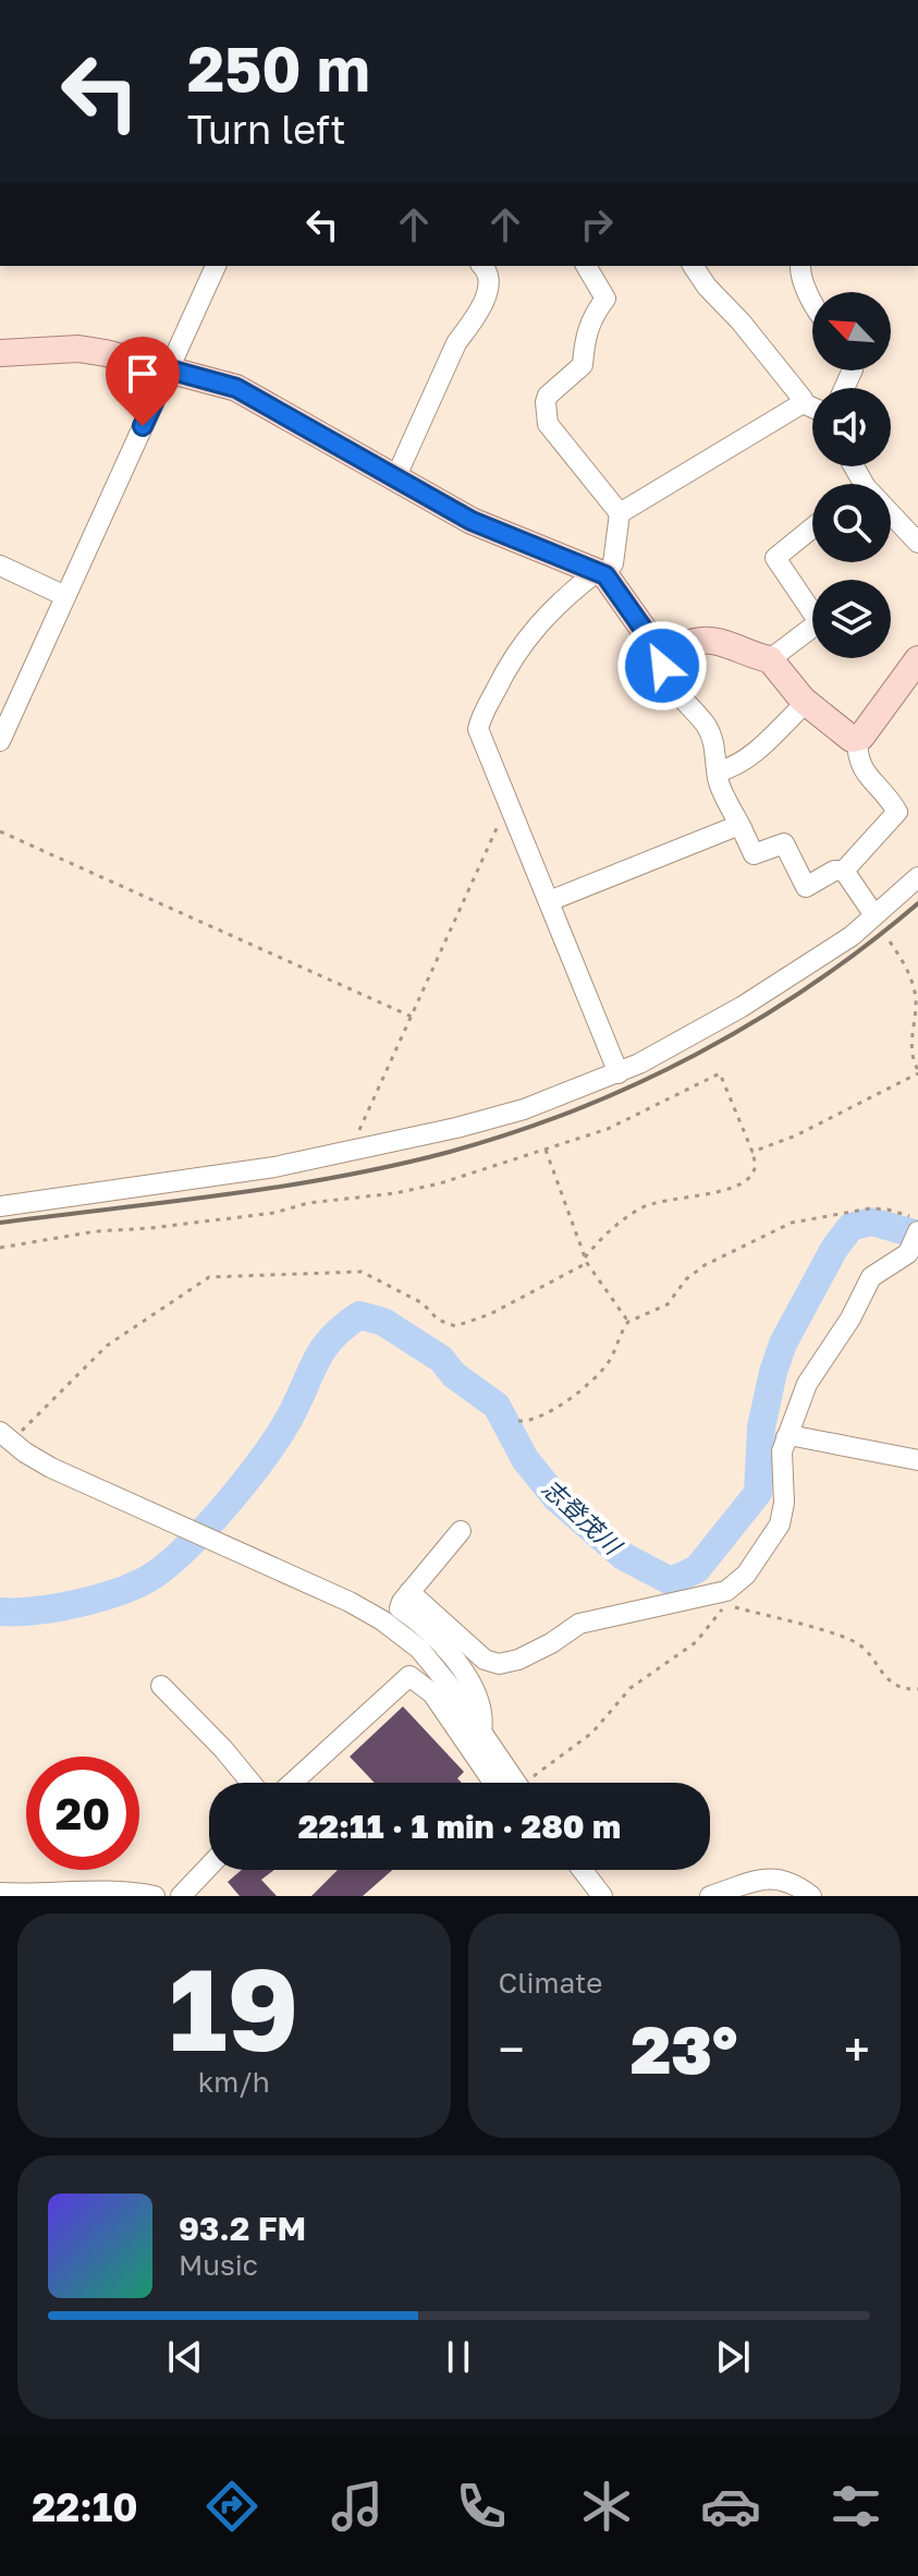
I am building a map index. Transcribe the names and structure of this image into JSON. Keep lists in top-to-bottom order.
{
  "water": ["志登茂川"],
  "north": "top left",
  "page": {
    "turn": ["250 m", "Turn left"],
    "limit": "20",
    "trip": "22:11 · 1 min · 280 m",
    "tile": [
      ["19", "km/h"],
      "Climate"
    ],
    "heat": ["−", "23°", "+"],
    "song": ["93.2 FM", "Music"],
    "tabs": "22:10"
  }
}
